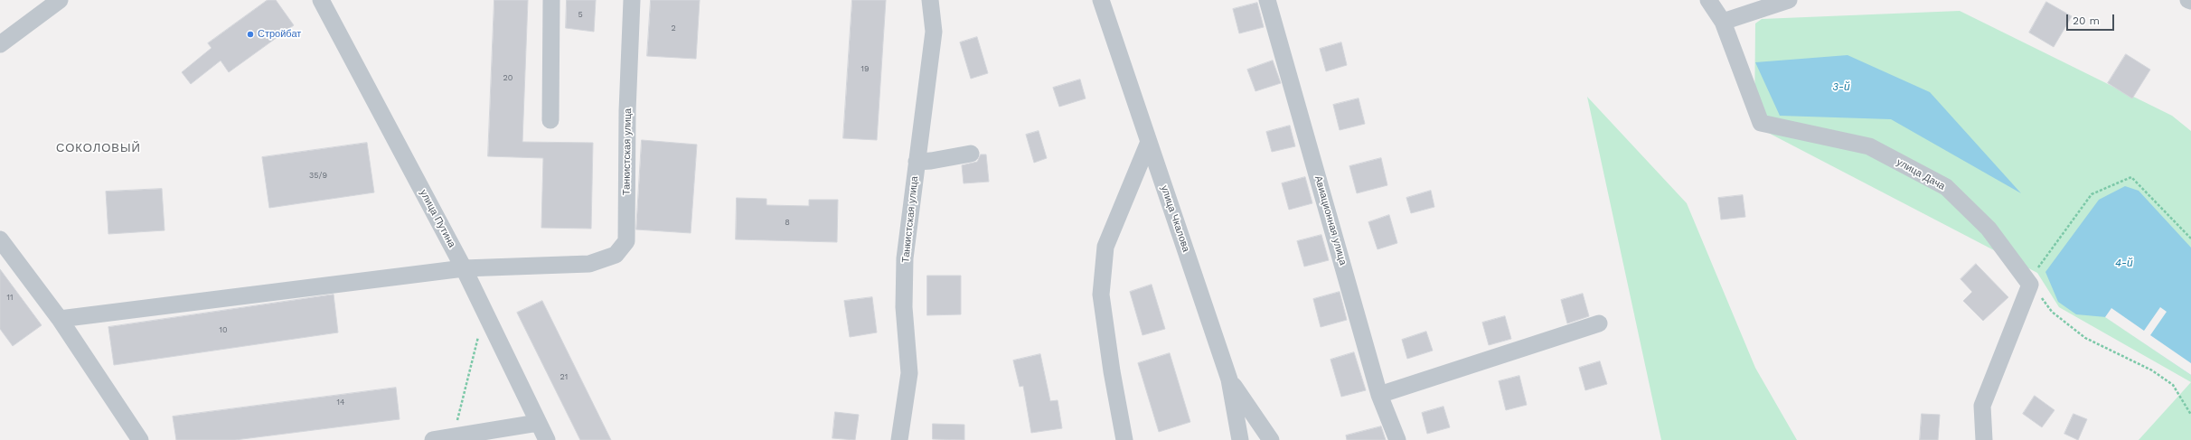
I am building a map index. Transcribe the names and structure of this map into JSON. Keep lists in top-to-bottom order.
{
  "streets": {
    "street": [
      "Танкистская улица",
      "улица Дача",
      "улица Путина",
      "улица Чкалова",
      "Авиационная улица"
    ]
  },
  "crossings": [
    ["Танкистская улица", "улица Путина"]
  ],
  "districts": ["СОКОЛОВЫЙ"],
  "water": ["3-й", "4-й"],
  "places": ["Стройбат"],
  "house_numbers": [
    "5",
    "2",
    "19",
    "20",
    "35/9",
    "8",
    "11",
    "10",
    "21",
    "14"
  ],
  "scale_bar": "20 m"
}
